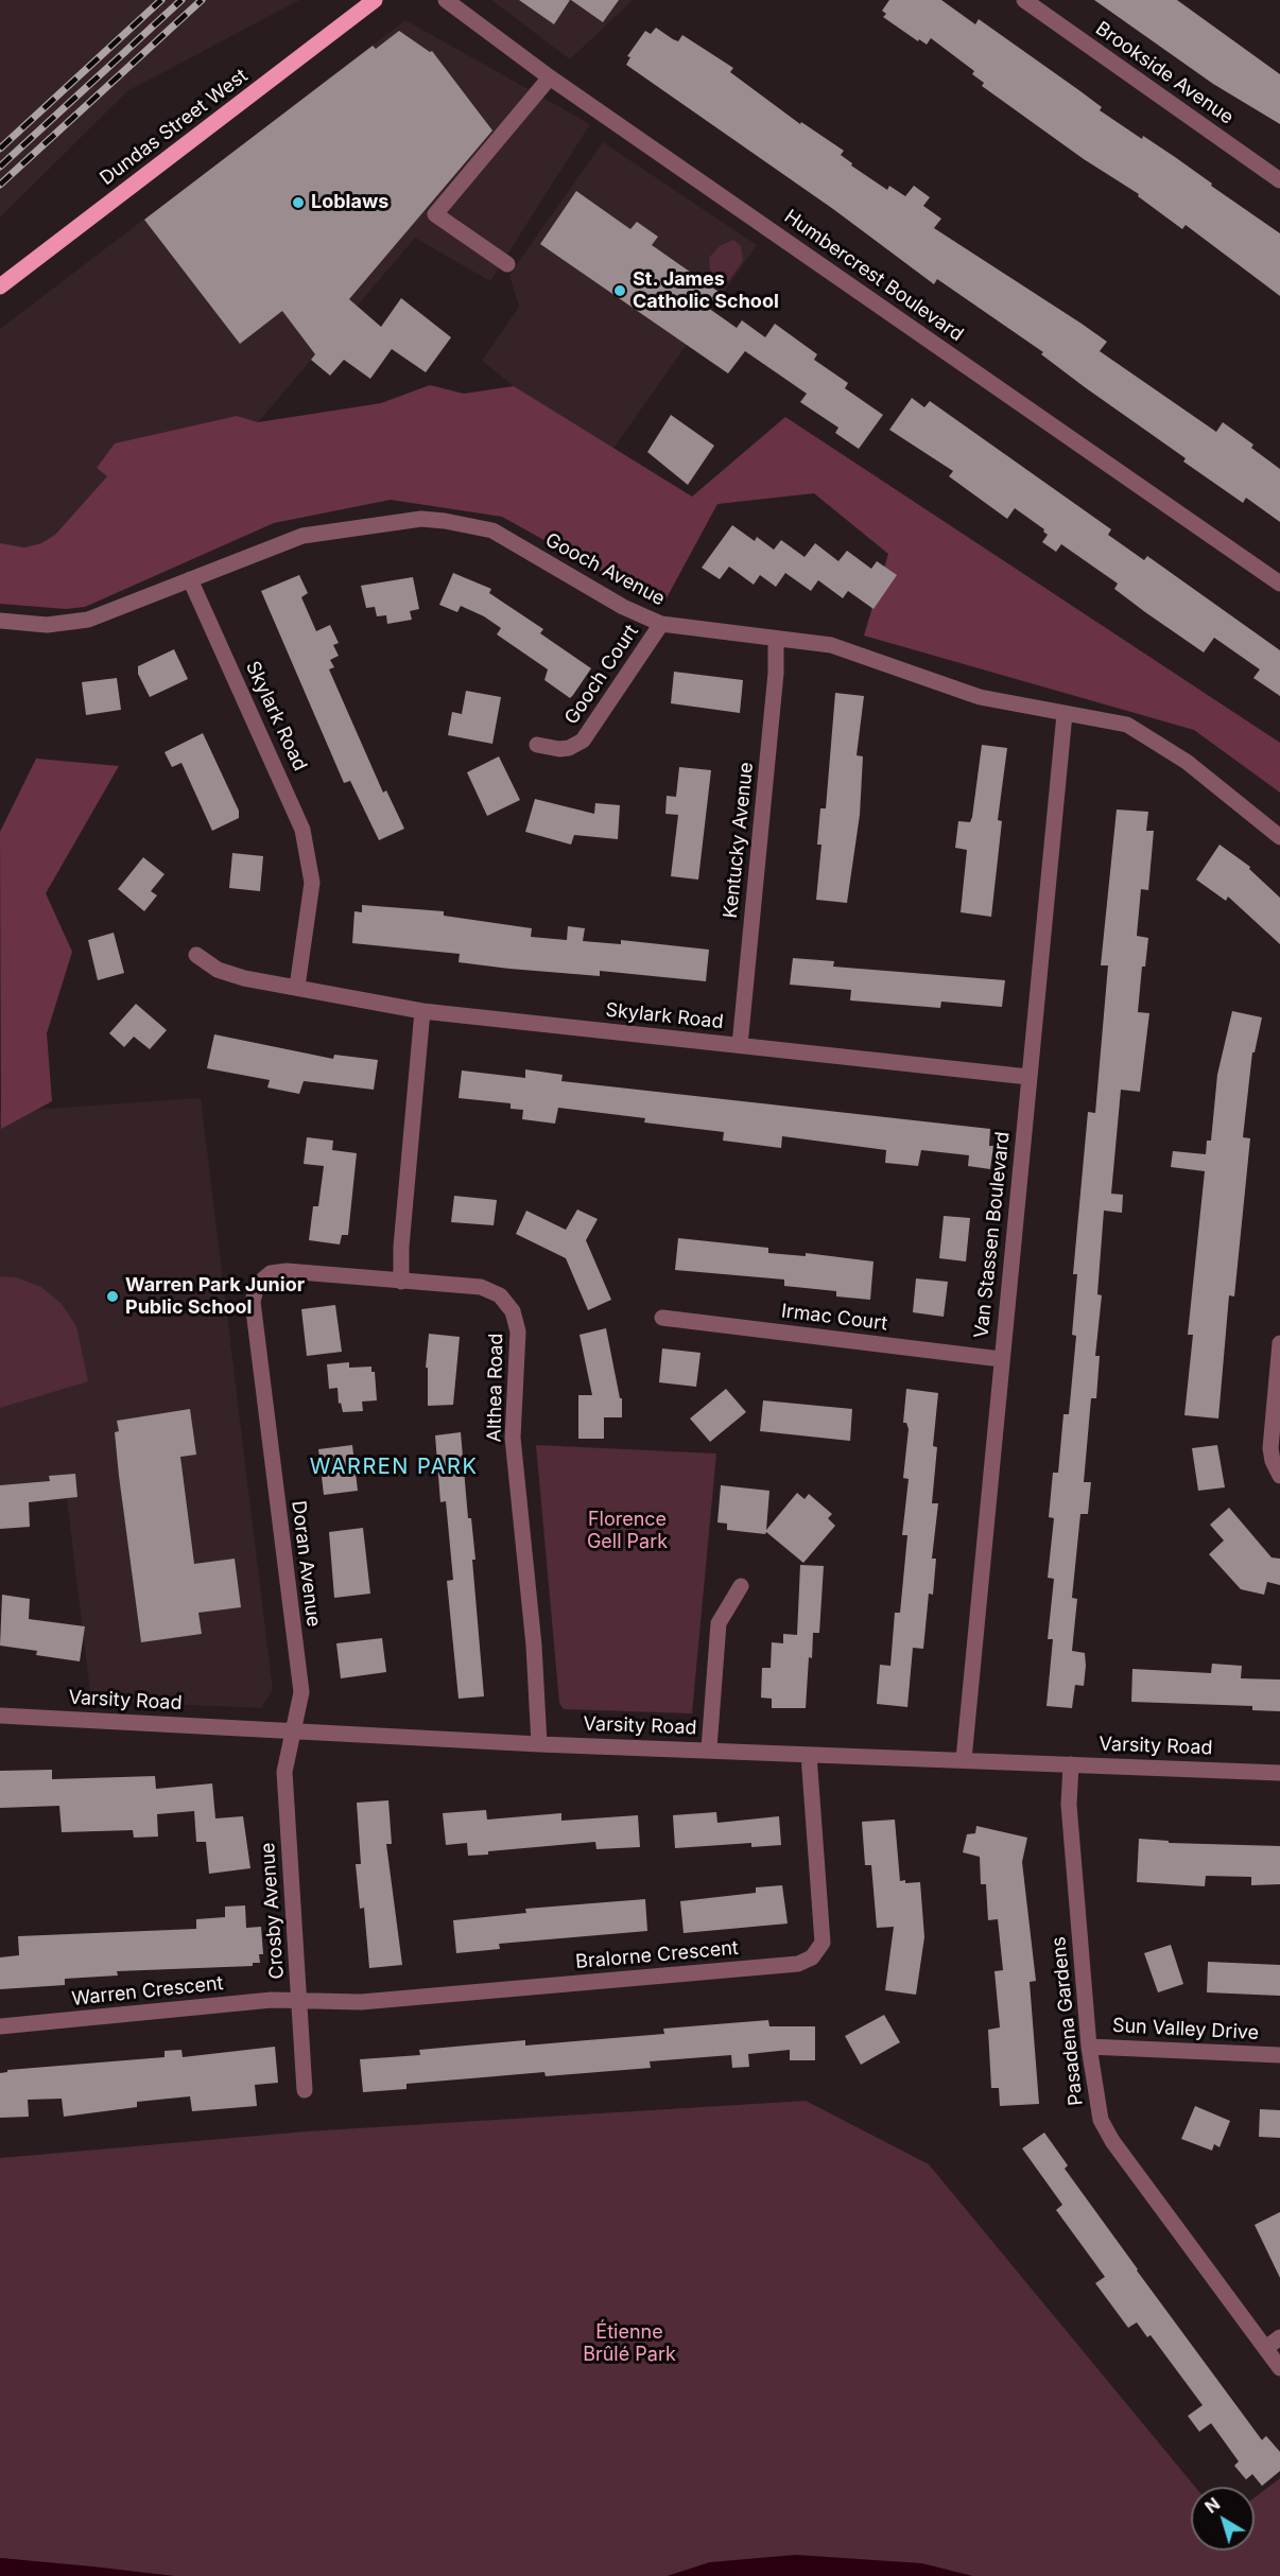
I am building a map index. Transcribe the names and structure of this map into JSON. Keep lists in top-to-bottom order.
{
  "streets": {
    "main road": ["Dundas Street West"],
    "street": [
      "Brookside Avenue",
      "Humbercrest Boulevard",
      "Gooch Avenue",
      "Gooch Court",
      "Skylark Road",
      "Kentucky Avenue",
      "Van Stassen Boulevard",
      "Irmac Court",
      "Althea Road",
      "Doran Avenue",
      "Varsity Road",
      "Crosby Avenue",
      "Bralorne Crescent",
      "Warren Crescent",
      "Pasadena Gardens",
      "Sun Valley Drive"
    ]
  },
  "crossings": [
    ["Gooch Avenue", "Gooch Court"],
    ["Gooch Avenue", "Skylark Road"],
    ["Gooch Avenue", "Kentucky Avenue"],
    ["Gooch Avenue", "Van Stassen Boulevard"],
    ["Skylark Road", "Kentucky Avenue"],
    ["Skylark Road", "Van Stassen Boulevard"],
    ["Van Stassen Boulevard", "Irmac Court"],
    ["Van Stassen Boulevard", "Varsity Road"],
    ["Althea Road", "Doran Avenue"],
    ["Althea Road", "Varsity Road"],
    ["Doran Avenue", "Varsity Road"],
    ["Doran Avenue", "Crosby Avenue"],
    ["Varsity Road", "Crosby Avenue"],
    ["Varsity Road", "Bralorne Crescent"],
    ["Varsity Road", "Pasadena Gardens"],
    ["Crosby Avenue", "Bralorne Crescent"],
    ["Crosby Avenue", "Warren Crescent"],
    ["Bralorne Crescent", "Warren Crescent"],
    ["Pasadena Gardens", "Sun Valley Drive"]
  ],
  "districts": ["WARREN PARK"],
  "parks": ["Florence Gell Park", "Étienne Brûlé Park"],
  "places": ["Loblaws", "St. James Catholic School", "Warren Park Junior Public School"],
  "north": "top left"
}
